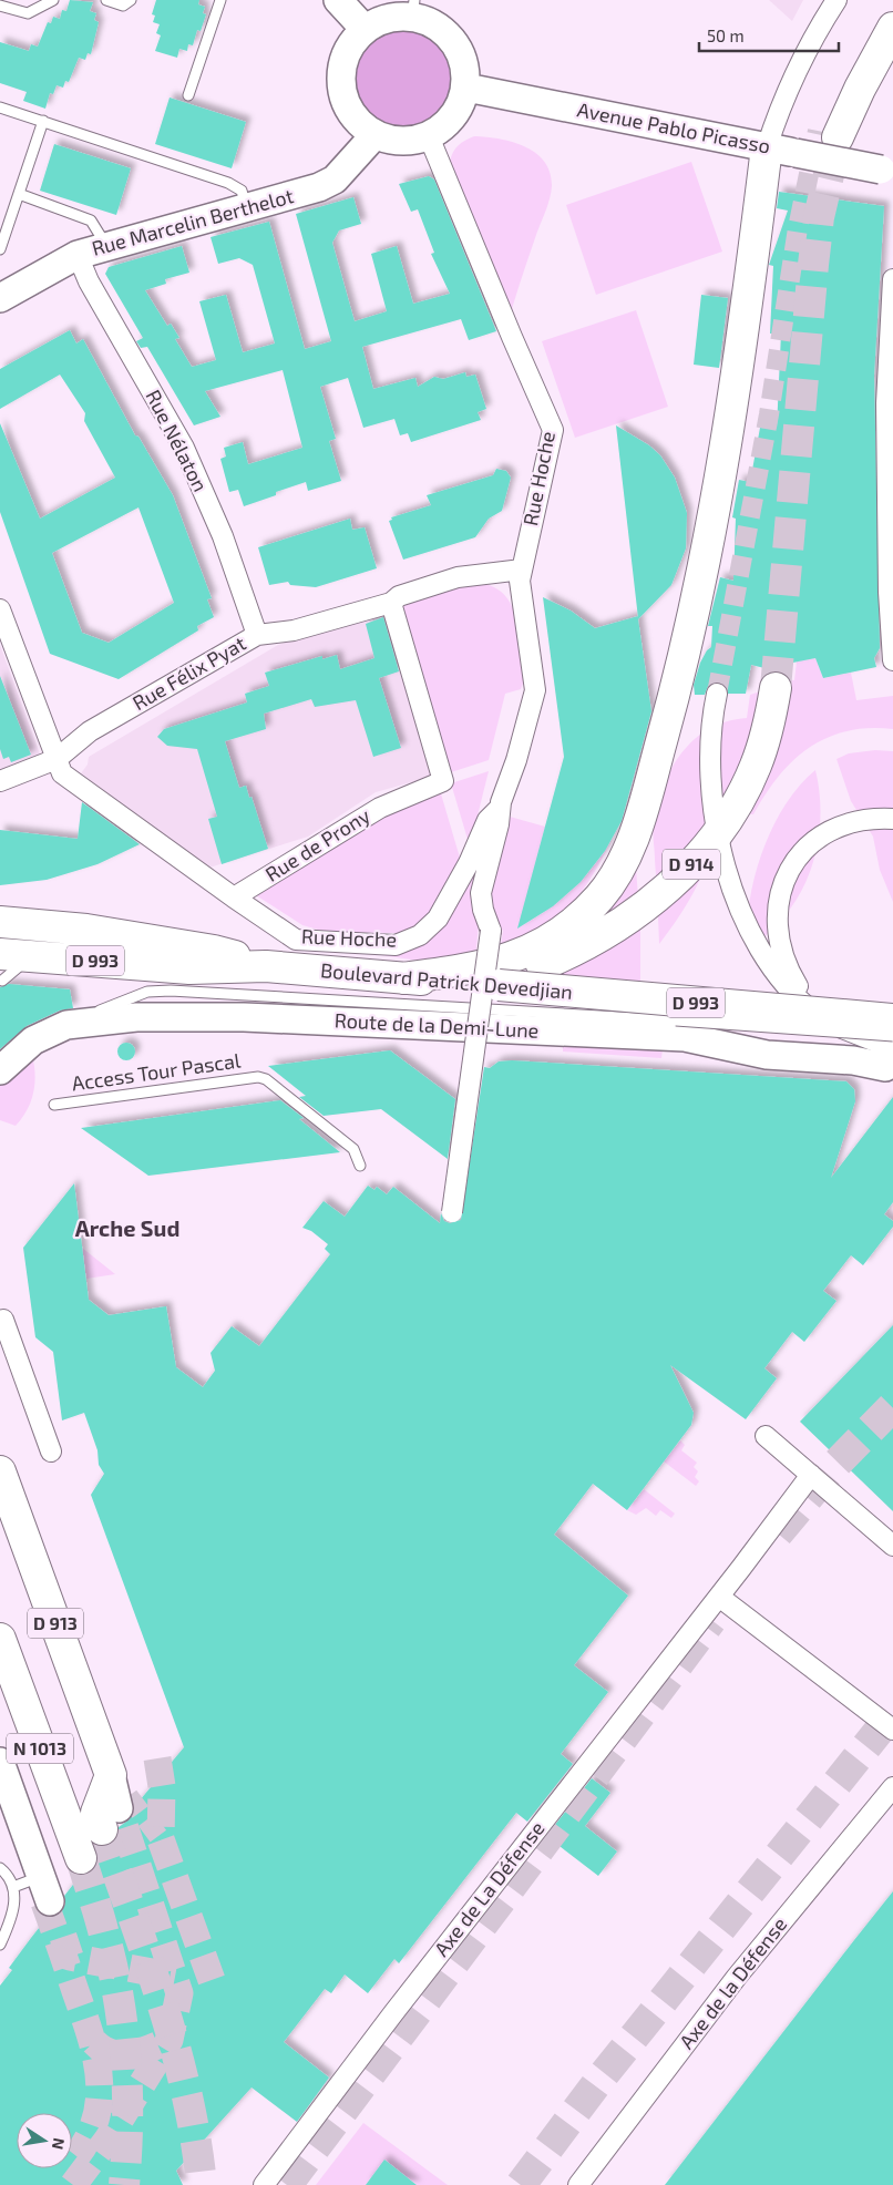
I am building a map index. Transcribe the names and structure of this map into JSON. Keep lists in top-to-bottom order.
{
  "streets": {
    "main road": [
      "D 914",
      "D 993",
      "Boulevard Patrick Devedjian",
      "D 913",
      "N 1013"
    ],
    "street": [
      "Avenue Pablo Picasso",
      "Rue Marcelin Berthelot",
      "Rue Nélaton",
      "Rue Hoche",
      "Rue Félix Pyat",
      "Rue de Prony",
      "Route de la Demi-Lune",
      "Axe de La Défense",
      "Axe de la Défense"
    ],
    "lane": ["Access Tour Pascal"]
  },
  "crossings": [
    ["Avenue Pablo Picasso", "Rue Marcelin Berthelot"],
    ["Avenue Pablo Picasso", "Rue Hoche"],
    ["Rue Marcelin Berthelot", "Rue Nélaton"],
    ["Rue Marcelin Berthelot", "Rue Hoche"],
    ["Rue Nélaton", "Rue Félix Pyat"],
    ["Rue Hoche", "Rue Félix Pyat"],
    ["Rue Hoche", "Rue de Prony"],
    ["Rue Félix Pyat", "Rue de Prony"],
    ["D 914", "Boulevard Patrick Devedjian"]
  ],
  "districts": ["Arche Sud"],
  "scale_bar": "50 m",
  "north": "right"
}
